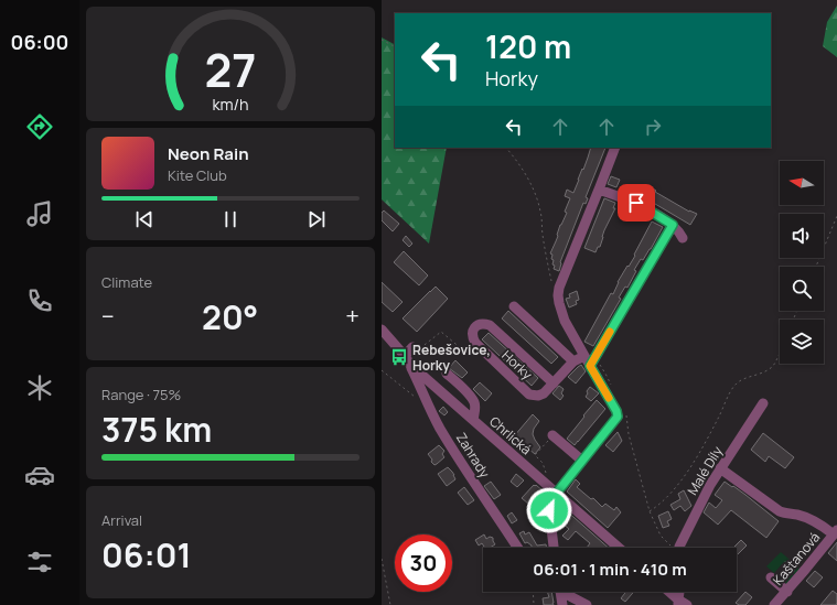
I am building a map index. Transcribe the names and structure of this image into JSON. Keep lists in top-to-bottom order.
{
  "streets": {
    "street": [
      "Horky",
      "Chrlická",
      "Zahrady",
      "Malé Díly",
      "Kaštanová"
    ]
  },
  "crossings": [
    ["Chrlická", "Zahrady"]
  ],
  "places": {
    "bus stop": ["Rebešovice, Horky"]
  },
  "north": "left",
  "page": {
    "tabs": "06:00",
    "turn": ["120 m", "Horky"],
    "song": ["Neon Rain", "Kite Club"],
    "tile": [
      "Climate",
      ["Range · 75%", "375 km"],
      ["Arrival", "06:01"]
    ],
    "heat": ["−", "20°", "+"],
    "limit": "30",
    "trip": "06:01 · 1 min · 410 m",
    "gauge": ["27", "km/h"]
  }
}
